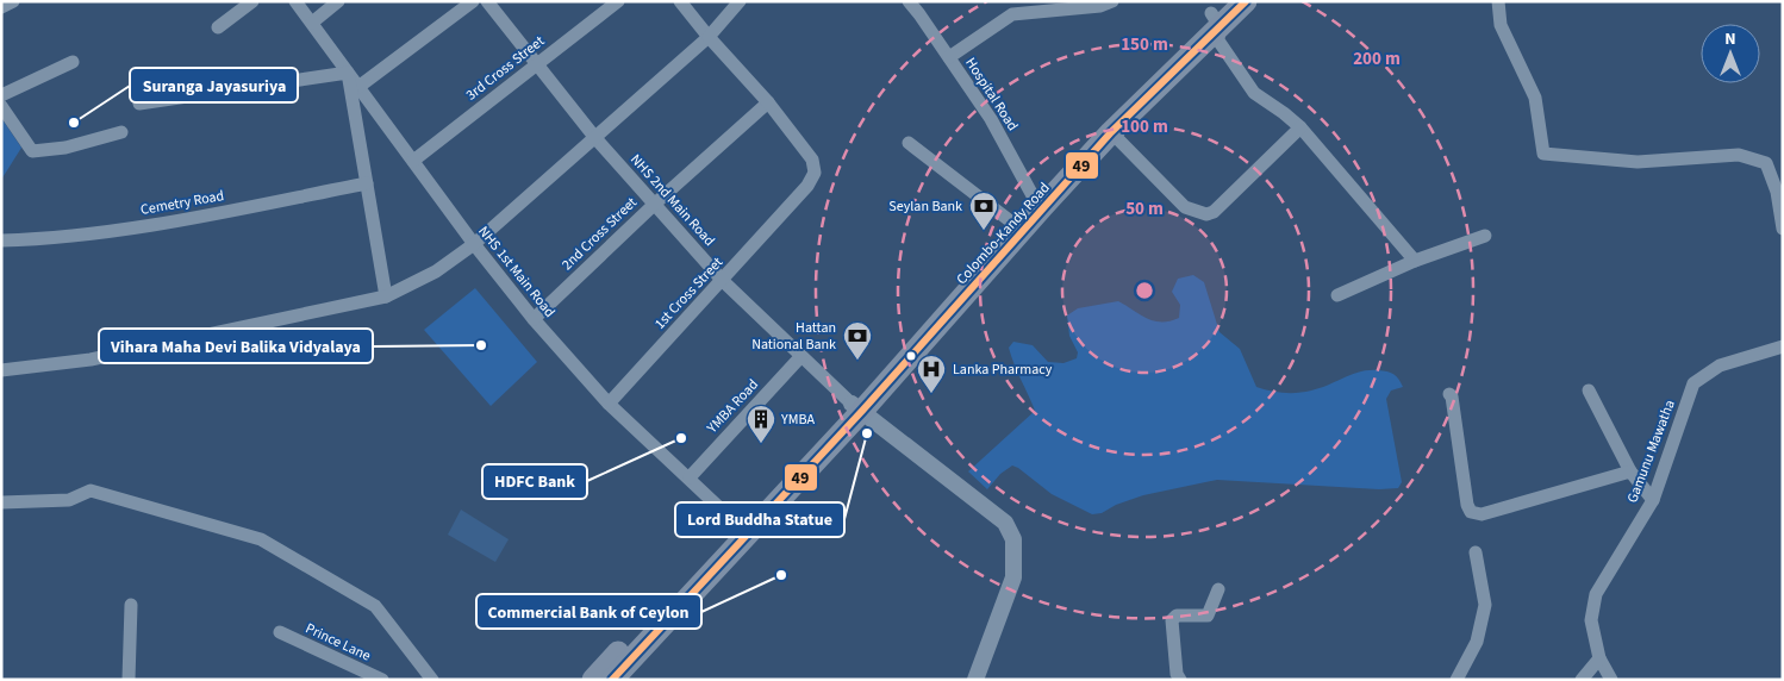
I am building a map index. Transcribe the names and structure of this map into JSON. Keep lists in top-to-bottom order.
{
  "streets": {
    "highway": ["Colombo-Kandy Road"],
    "street": [
      "3rd Cross Street",
      "Hospital Road",
      "NHS 2nd Main Road",
      "Cemetry Road",
      "2nd Cross Street",
      "NHS 1st Main Road",
      "1st Cross Street",
      "YMBA Road",
      "Gamunu Mawatha",
      "Prince Lane"
    ]
  },
  "crossings": [
    ["3rd Cross Street", "NHS 2nd Main Road"],
    ["3rd Cross Street", "NHS 1st Main Road"],
    ["Hospital Road", "Colombo-Kandy Road"],
    ["NHS 2nd Main Road", "2nd Cross Street"],
    ["NHS 2nd Main Road", "Colombo-Kandy Road"],
    ["NHS 2nd Main Road", "1st Cross Street"],
    ["NHS 2nd Main Road", "YMBA Road"],
    ["2nd Cross Street", "NHS 1st Main Road"],
    ["2nd Cross Street", "1st Cross Street"],
    ["Colombo-Kandy Road", "NHS 1st Main Road"],
    ["NHS 1st Main Road", "1st Cross Street"],
    ["NHS 1st Main Road", "YMBA Road"]
  ],
  "places": {
    "other": [
      "Suranga Jayasuriya",
      "Vihara Maha Devi Balika Vidyalaya",
      "Lord Buddha Statue",
      "HDFC Bank",
      "Commercial Bank of Ceylon"
    ],
    "bank": ["Seylan Bank", "Hattan National Bank"],
    "hospital": ["Lanka Pharmacy"],
    "building": ["YMBA"]
  },
  "lines": ["transit line 49"],
  "north": "top",
  "rings": [
    "150 m",
    "200 m",
    "100 m",
    "50 m"
  ]
}
